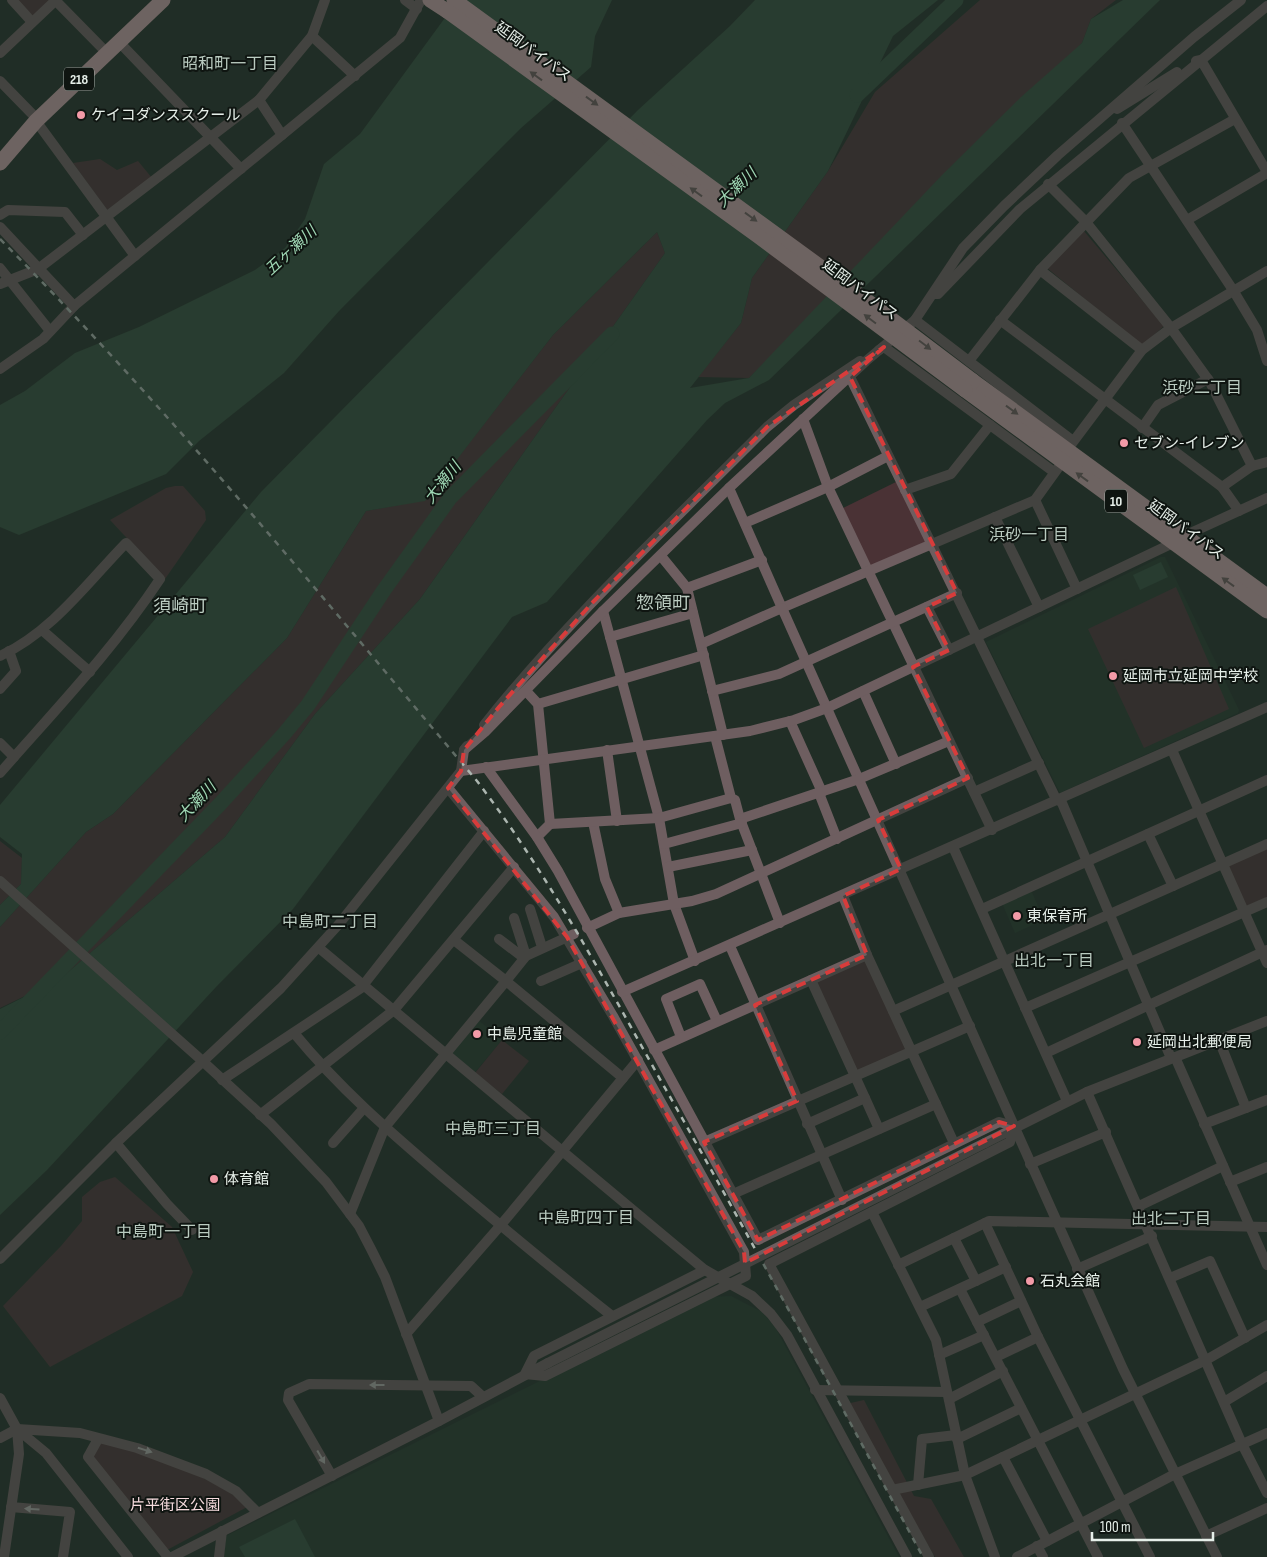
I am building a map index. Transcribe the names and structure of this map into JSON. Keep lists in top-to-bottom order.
{
  "streets": {
    "highway": ["延岡バイパス", "218", "10"]
  },
  "districts": [
    "昭和町一丁目",
    "浜砂二丁目",
    "浜砂一丁目",
    "惣領町",
    "須崎町",
    "中島町二丁目",
    "出北一丁目",
    "中島町三丁目",
    "中島町四丁目",
    "出北二丁目",
    "中島町一丁目"
  ],
  "water": ["大瀬川", "五ヶ瀬川"],
  "parks": ["片平街区公園"],
  "places": [
    "ケイコダンススクール",
    "セブン-イレブン",
    "延岡市立延岡中学校",
    "東保育所",
    "中島児童館",
    "延岡出北郵便局",
    "体育館",
    "石丸会館"
  ],
  "scale_bar": "100 m"
}
